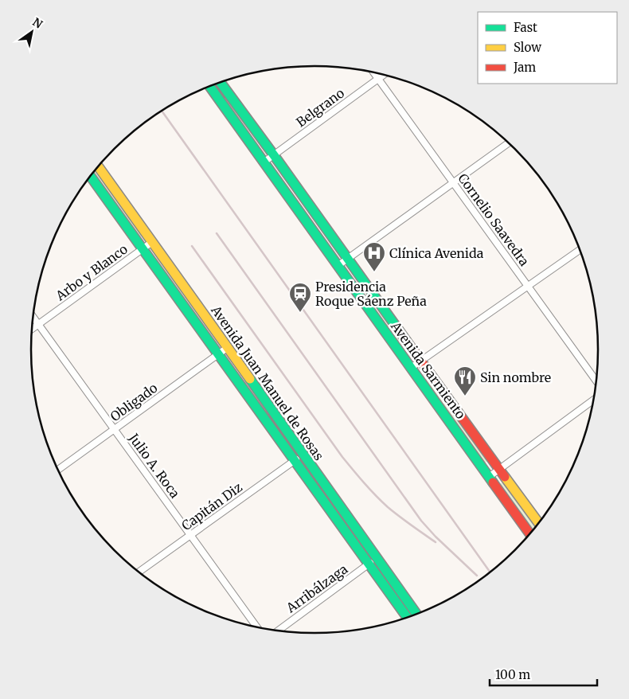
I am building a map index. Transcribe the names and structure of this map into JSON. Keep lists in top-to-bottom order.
{
  "streets": {
    "main road": ["Avenida Sarmiento", "Avenida Juan Manuel de Rosas"],
    "street": [
      "Belgrano",
      "Cornelio Saavedra",
      "Arbo y Blanco",
      "Obligado",
      "Julio A. Roca",
      "Capitán Diz",
      "Arribálzaga"
    ]
  },
  "crossings": [
    ["Belgrano", "Cornelio Saavedra"],
    ["Belgrano", "Avenida Sarmiento"],
    ["Arbo y Blanco", "Avenida Juan Manuel de Rosas"],
    ["Arbo y Blanco", "Julio A. Roca"],
    ["Avenida Juan Manuel de Rosas", "Obligado"],
    ["Avenida Juan Manuel de Rosas", "Capitán Diz"],
    ["Avenida Juan Manuel de Rosas", "Arribálzaga"],
    ["Obligado", "Julio A. Roca"],
    ["Julio A. Roca", "Capitán Diz"]
  ],
  "places": {
    "hospital": ["Clínica Avenida"],
    "station": ["Presidencia Roque Sáenz Peña"],
    "restaurant": ["Sin nombre"]
  },
  "legend": ["Fast", "Slow", "Jam"],
  "scale_bar": "100 m",
  "north": "top right"
}
